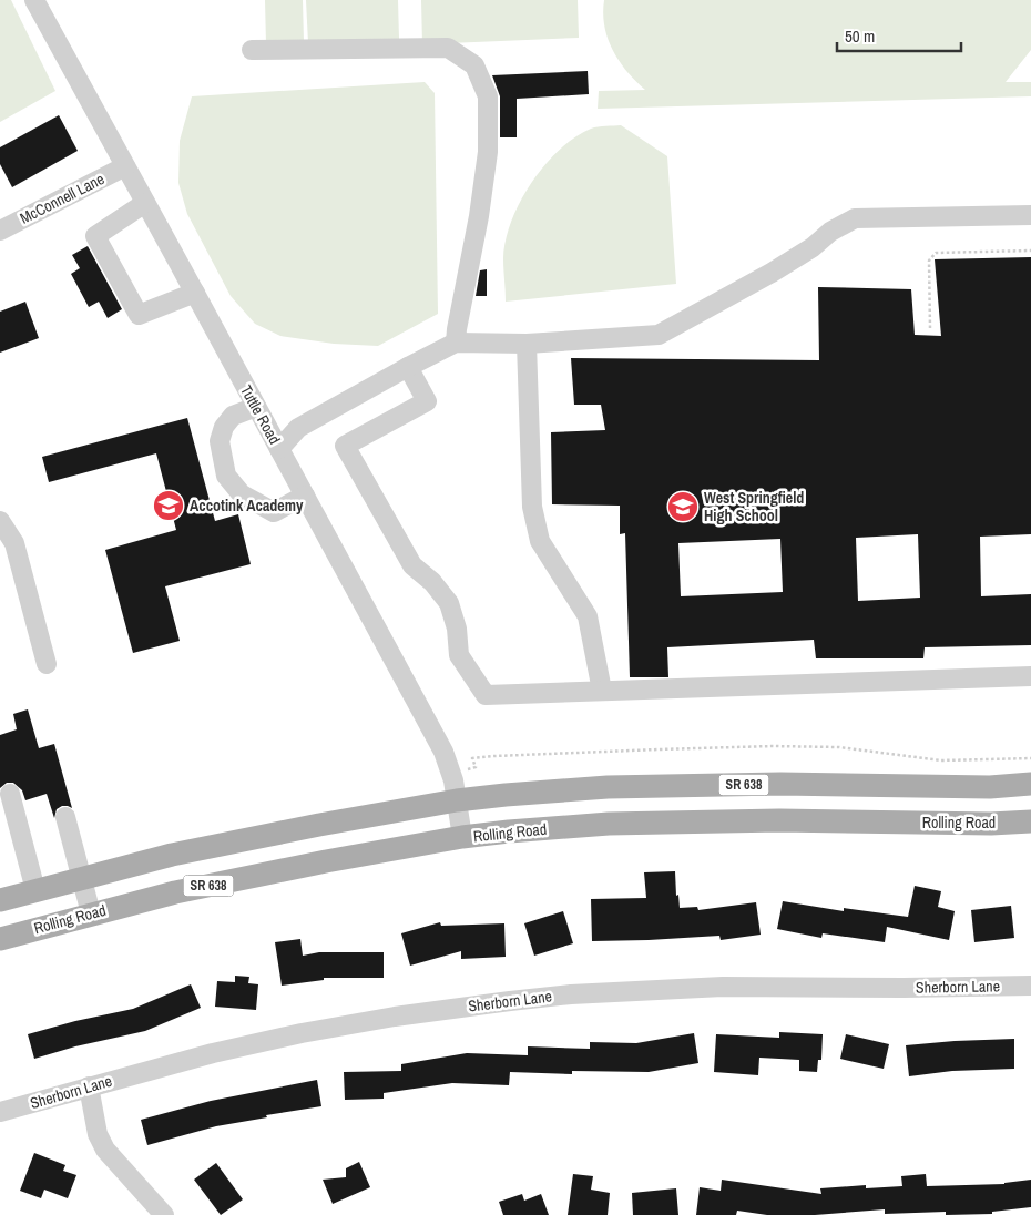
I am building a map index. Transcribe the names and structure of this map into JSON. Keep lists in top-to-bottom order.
{
  "streets": {
    "main road": ["SR 638", "Rolling Road"],
    "street": ["McConnell Lane", "Tuttle Road", "Sherborn Lane"]
  },
  "crossings": [
    ["McConnell Lane", "Tuttle Road"],
    ["Tuttle Road", "SR 638"],
    ["Tuttle Road", "Rolling Road"]
  ],
  "places": {
    "school or university": ["Accotink Academy", "West Springfield High School"]
  },
  "scale_bar": "50 m"
}
